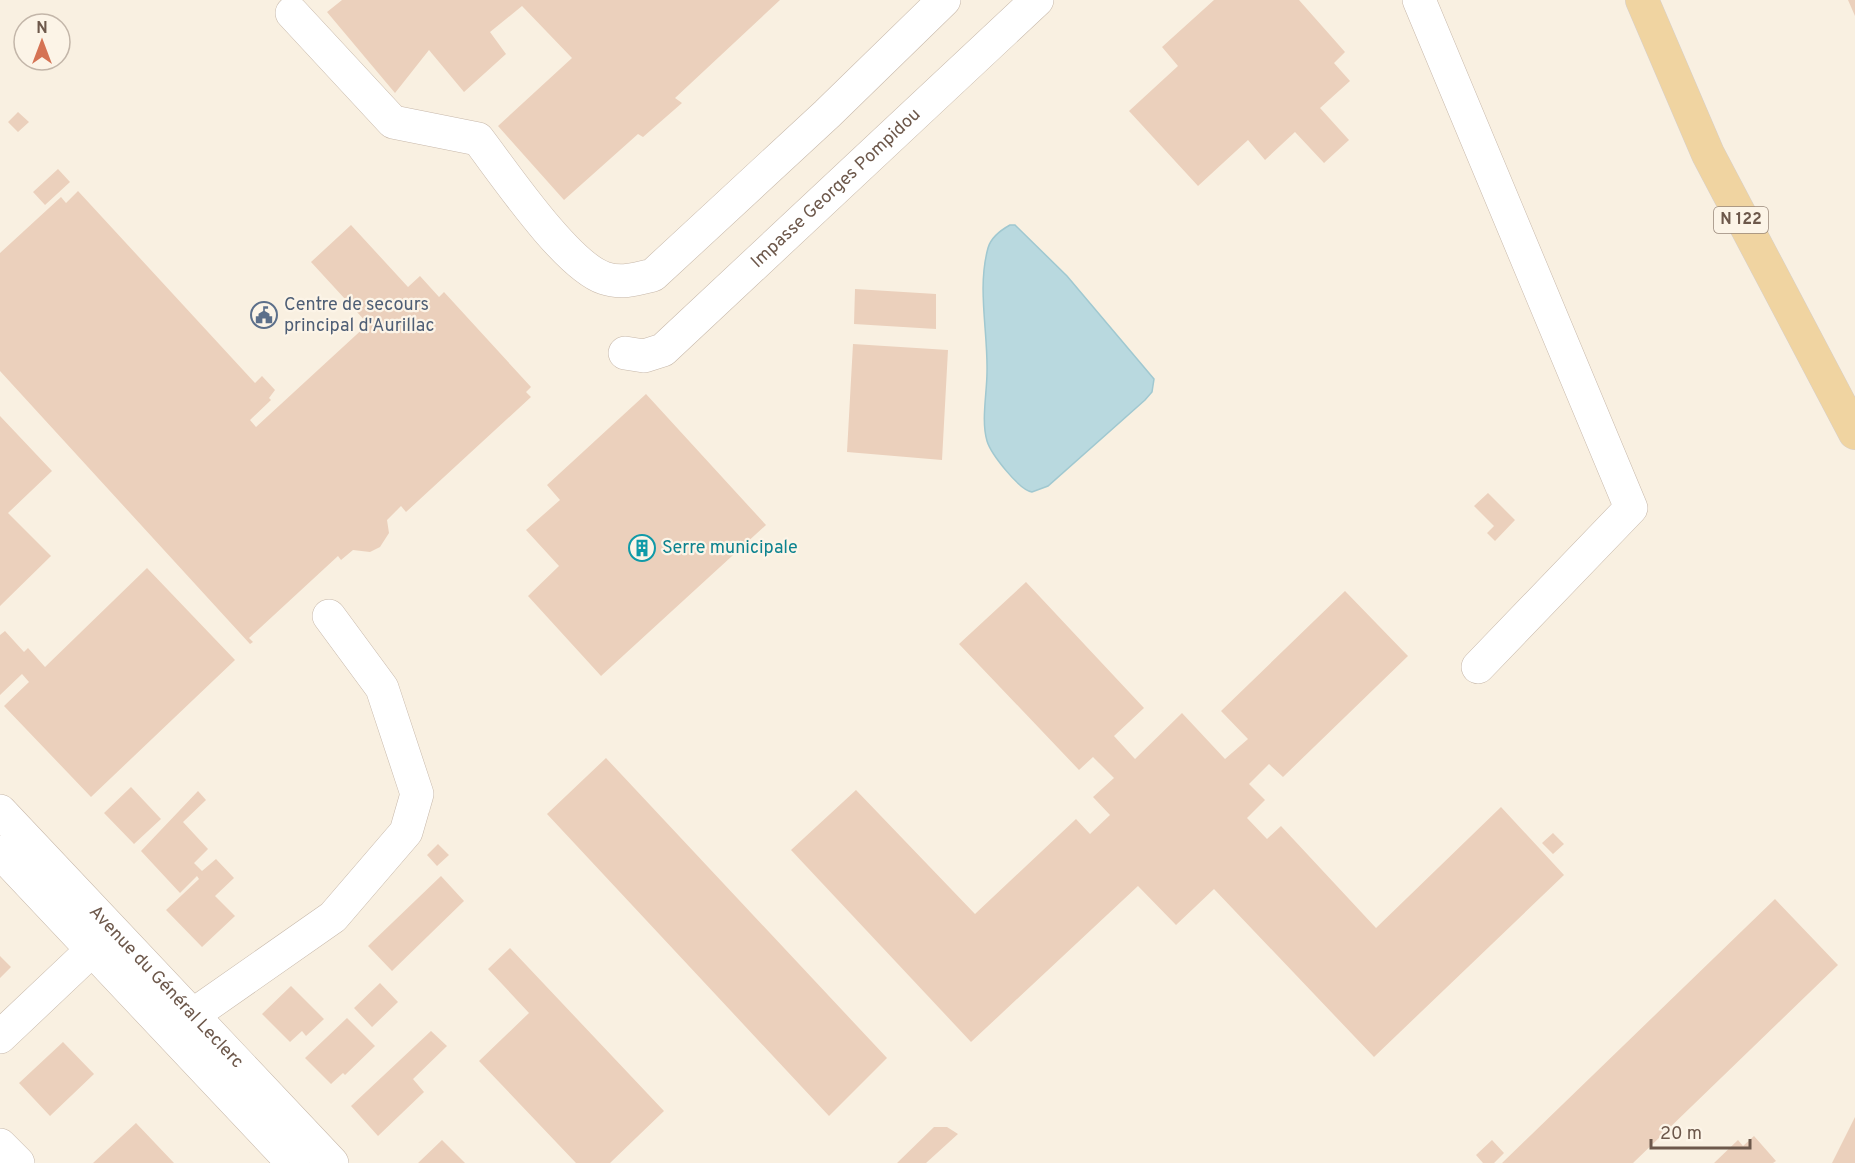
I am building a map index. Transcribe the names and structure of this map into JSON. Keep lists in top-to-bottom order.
{
  "streets": {
    "main road": ["N 122"],
    "street": ["Impasse Georges Pompidou", "Avenue du Général Leclerc"]
  },
  "places": {
    "public building": ["Centre de secours principal d'Aurillac"],
    "building": ["Serre municipale"]
  },
  "scale_bar": "20 m",
  "north": "top"
}
